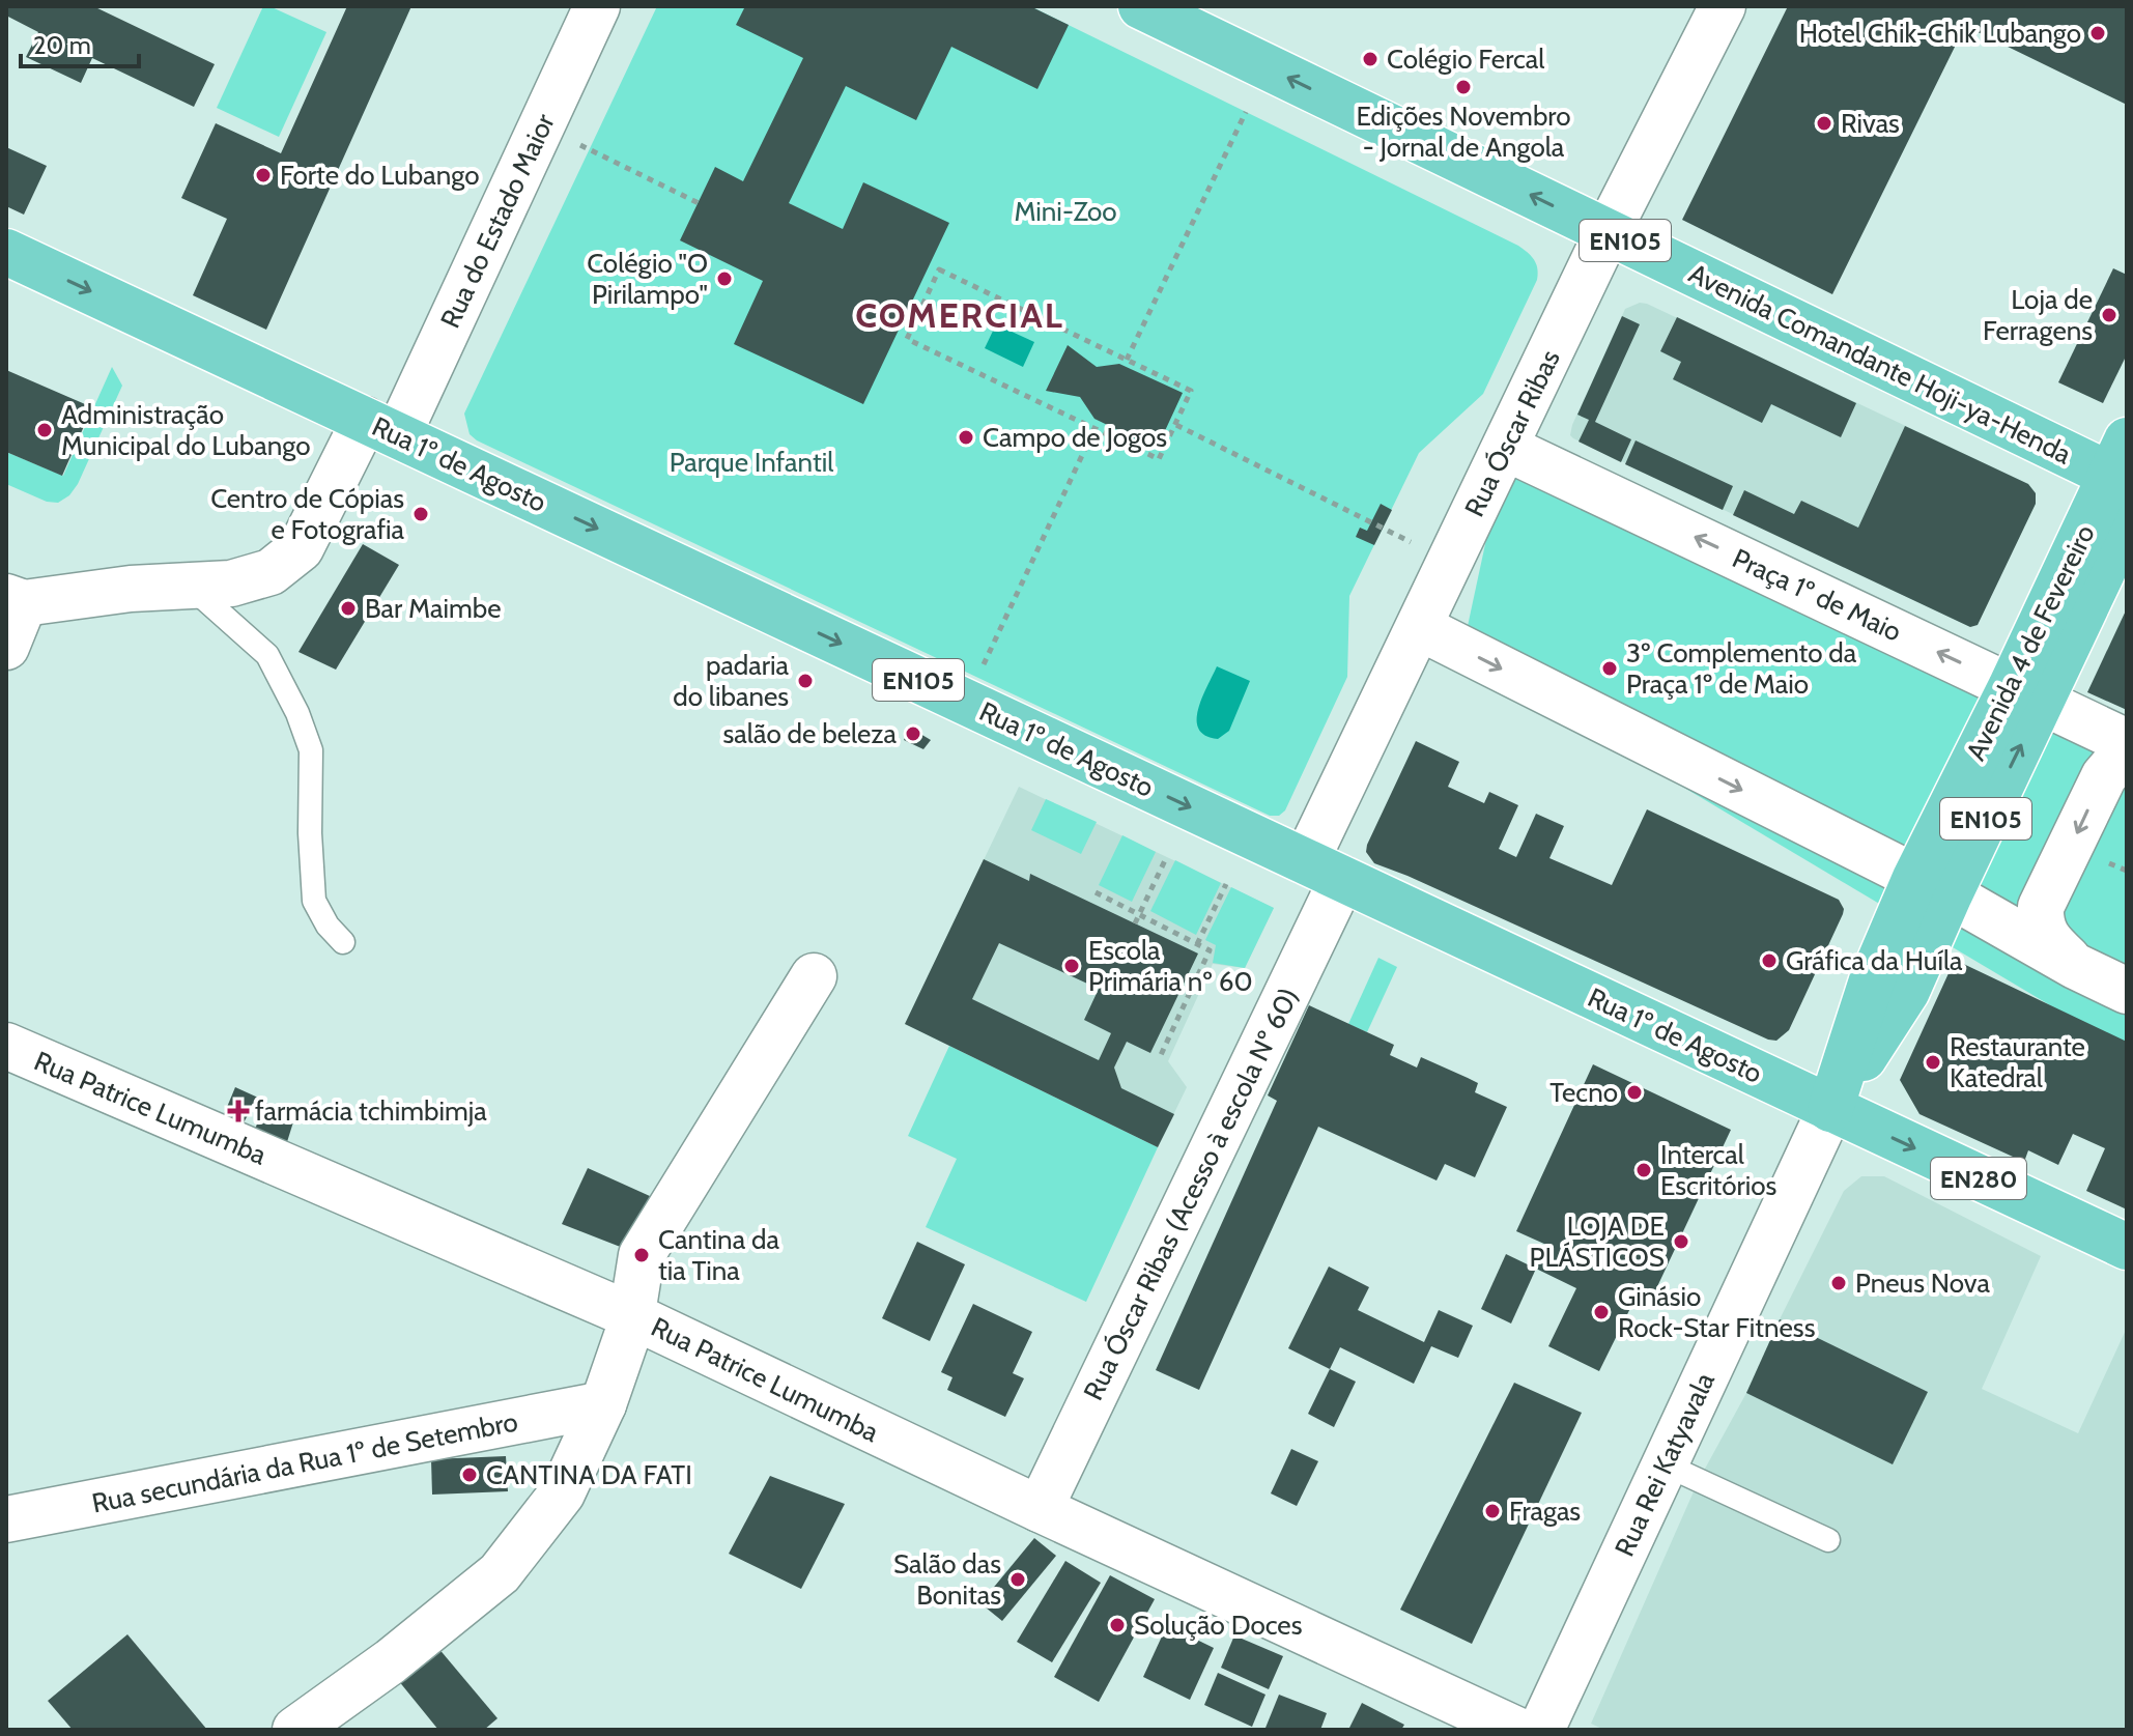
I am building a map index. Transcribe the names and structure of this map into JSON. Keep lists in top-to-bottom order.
{
  "streets": {
    "main road": [
      "EN105",
      "Avenida Comandante Hoji-ya-Henda",
      "Rua 1º de Agosto",
      "Avenida 4 de Fevereiro",
      "EN280"
    ],
    "street": [
      "Rua do Estado Maior",
      "Rua Óscar Ribas",
      "Praça 1º de Maio",
      "Rua Patrice Lumumba",
      "Rua Óscar Ribas (Acesso à escola Nº 60)",
      "Rua secundária da Rua 1º de Setembro",
      "Rua Rei Katyavala"
    ]
  },
  "crossings": [
    ["Rua do Estado Maior", "Rua 1º de Agosto"],
    ["Avenida Comandante Hoji-ya-Henda", "Rua Óscar Ribas"],
    ["Avenida Comandante Hoji-ya-Henda", "Avenida 4 de Fevereiro"],
    ["Rua Óscar Ribas", "Rua 1º de Agosto"],
    ["Rua Óscar Ribas", "Praça 1º de Maio"],
    ["Rua Óscar Ribas", "Rua Óscar Ribas (Acesso à escola Nº 60)"],
    ["Rua 1º de Agosto", "Avenida 4 de Fevereiro"],
    ["Rua 1º de Agosto", "Rua Óscar Ribas (Acesso à escola Nº 60)"],
    ["Rua 1º de Agosto", "Rua Rei Katyavala"],
    ["Praça 1º de Maio", "Avenida 4 de Fevereiro"],
    ["Avenida 4 de Fevereiro", "Rua Rei Katyavala"],
    ["Rua Patrice Lumumba", "Rua Óscar Ribas (Acesso à escola Nº 60)"]
  ],
  "one_way": ["Avenida Comandante Hoji-ya-Henda", "Rua 1º de Agosto"],
  "districts": ["COMERCIAL"],
  "parks": ["Mini-Zoo", "Parque Infantil"],
  "places": {
    "other": [
      "Hotel Chik-Chik Lubango",
      "Colégio Fercal",
      "Edições Novembro - Jornal de Angola",
      "Rivas",
      "Forte do Lubango",
      "Colégio \"O Pirilampo\"",
      "Loja de Ferragens",
      "Administração Municipal do Lubango",
      "Campo de Jogos",
      "Centro de Cópias e Fotografia",
      "Bar Maimbe",
      "3º Complemento da Praça 1º de Maio",
      "padaria do libanes",
      "salão de beleza",
      "Gráfica da Huíla",
      "Escola Primária nº 60",
      "Restaurante Katedral",
      "Tecno",
      "Intercal Escritórios",
      "LOJA DE PLÁSTICOS",
      "Cantina da tia Tina",
      "Pneus Nova",
      "Ginásio Rock-Star Fitness",
      "CANTINA DA FATI",
      "Fragas",
      "Salão das Bonitas",
      "Solução Doces"
    ],
    "health": ["farmácia tchimbimja"]
  },
  "scale_bar": "20 m"
}
